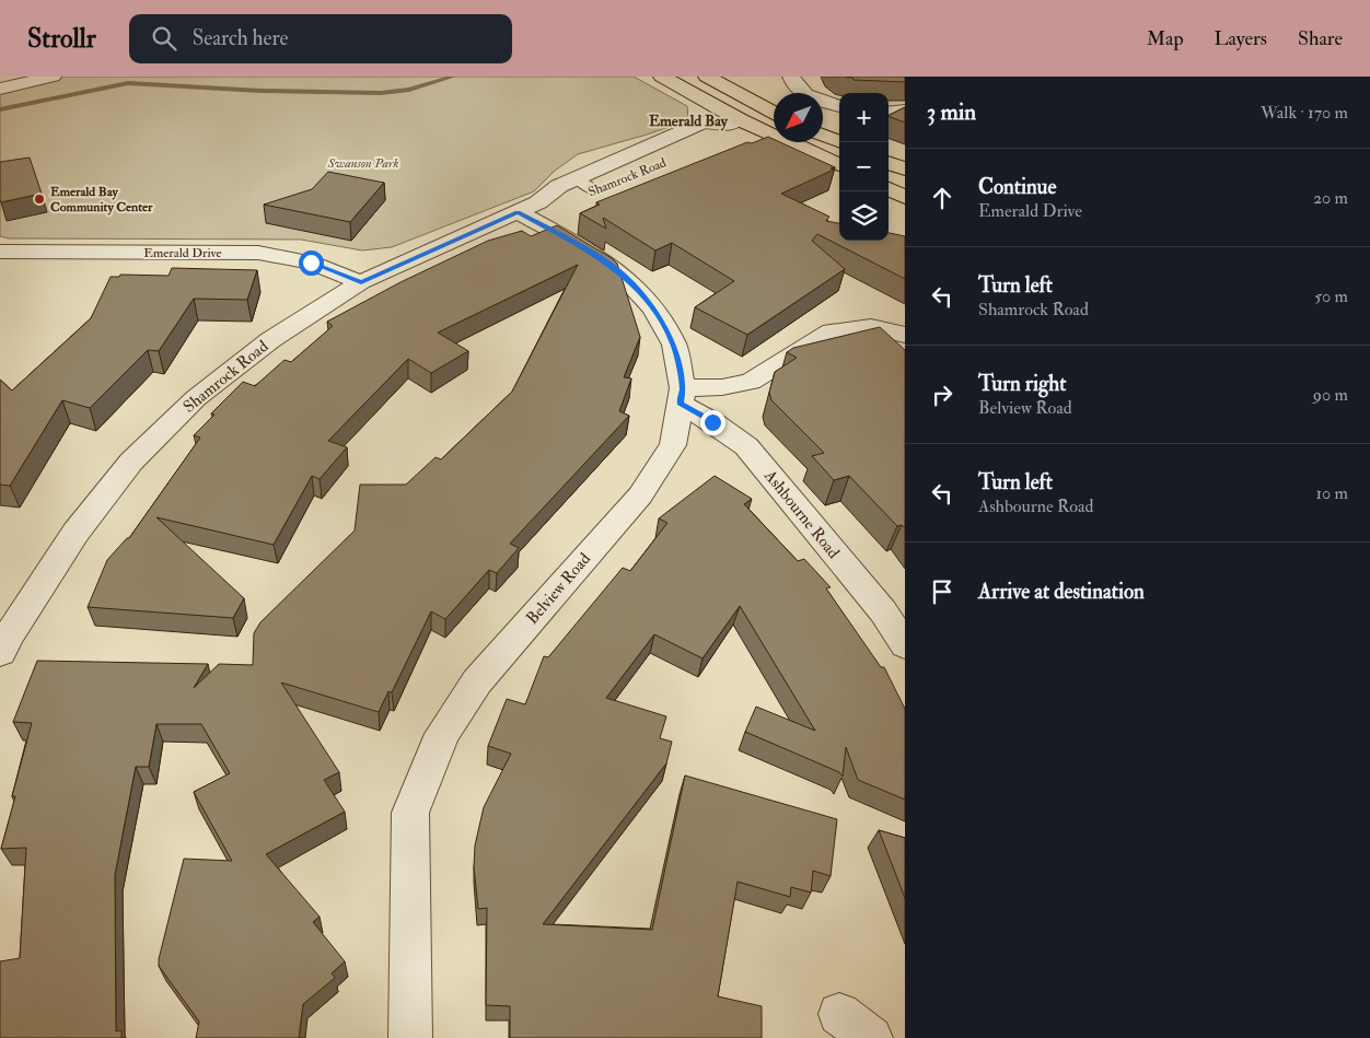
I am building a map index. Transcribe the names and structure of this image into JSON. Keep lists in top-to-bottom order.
{
  "streets": {
    "street": [
      "Shamrock Road",
      "Emerald Drive",
      "Ashbourne Road",
      "Belview Road"
    ]
  },
  "crossings": [
    ["Shamrock Road", "Emerald Drive"],
    ["Shamrock Road", "Belview Road"],
    ["Ashbourne Road", "Belview Road"]
  ],
  "districts": ["Emerald Bay"],
  "parks": ["Swanson Park"],
  "places": ["Emerald Bay Community Center"],
  "north": "bottom left",
  "page": {
    "header": "Strollr",
    "search": "Search here",
    "nav": ["Map", "Layers", "Share"],
    "heading": ["3 min", "Walk · 170 m"],
    "map_buttons": ["+", "−"],
    "list": [
      ["Continue", "Emerald Drive", "20 m"],
      ["Turn left", "Shamrock Road", "50 m"],
      ["Turn right", "Belview Road", "90 m"],
      ["Turn left", "Ashbourne Road", "10 m"],
      "Arrive at destination"
    ]
  }
}
